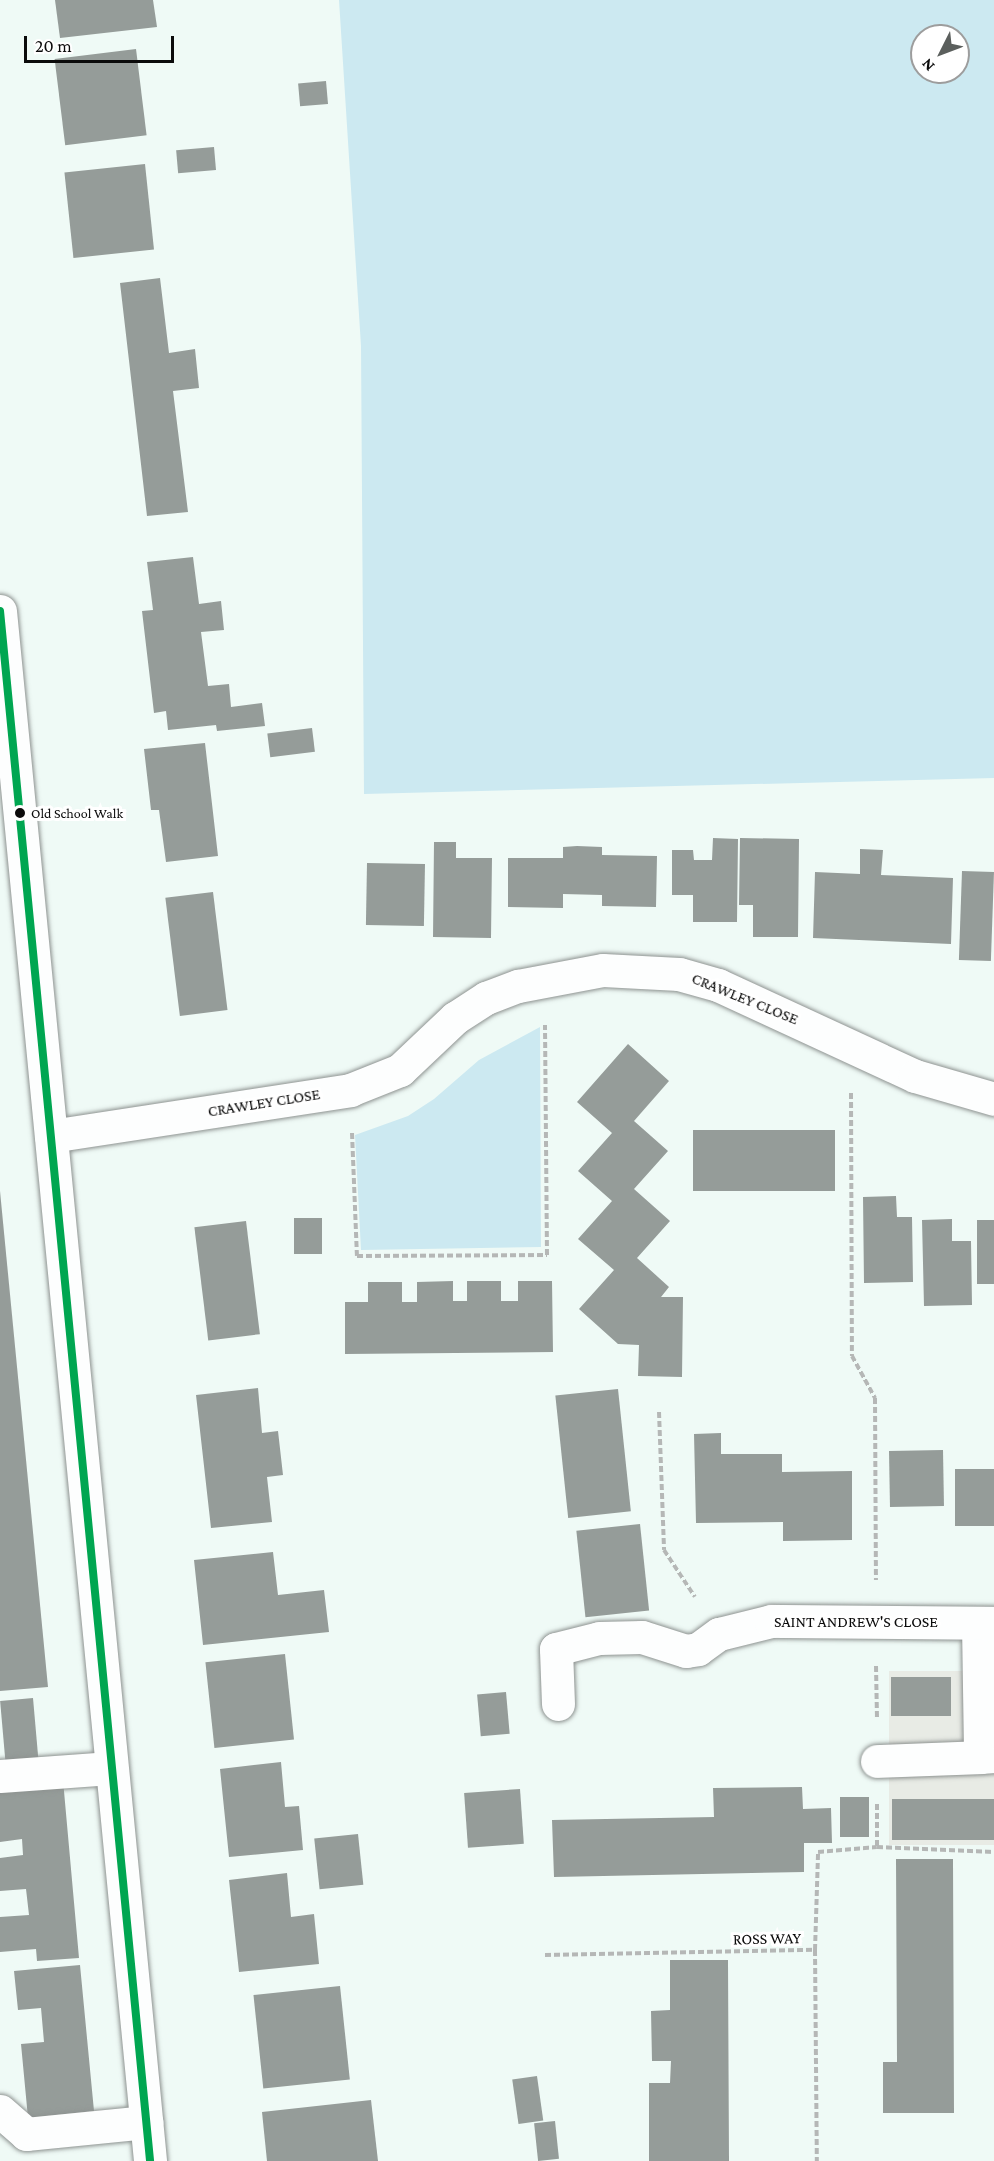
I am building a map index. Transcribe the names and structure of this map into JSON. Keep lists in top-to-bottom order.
{
  "streets": {
    "street": ["CRAWLEY CLOSE", "SAINT ANDREW'S CLOSE"],
    "path": ["ROSS WAY"]
  },
  "places": ["Old School Walk"],
  "scale_bar": "20 m",
  "north": "bottom left"
}
